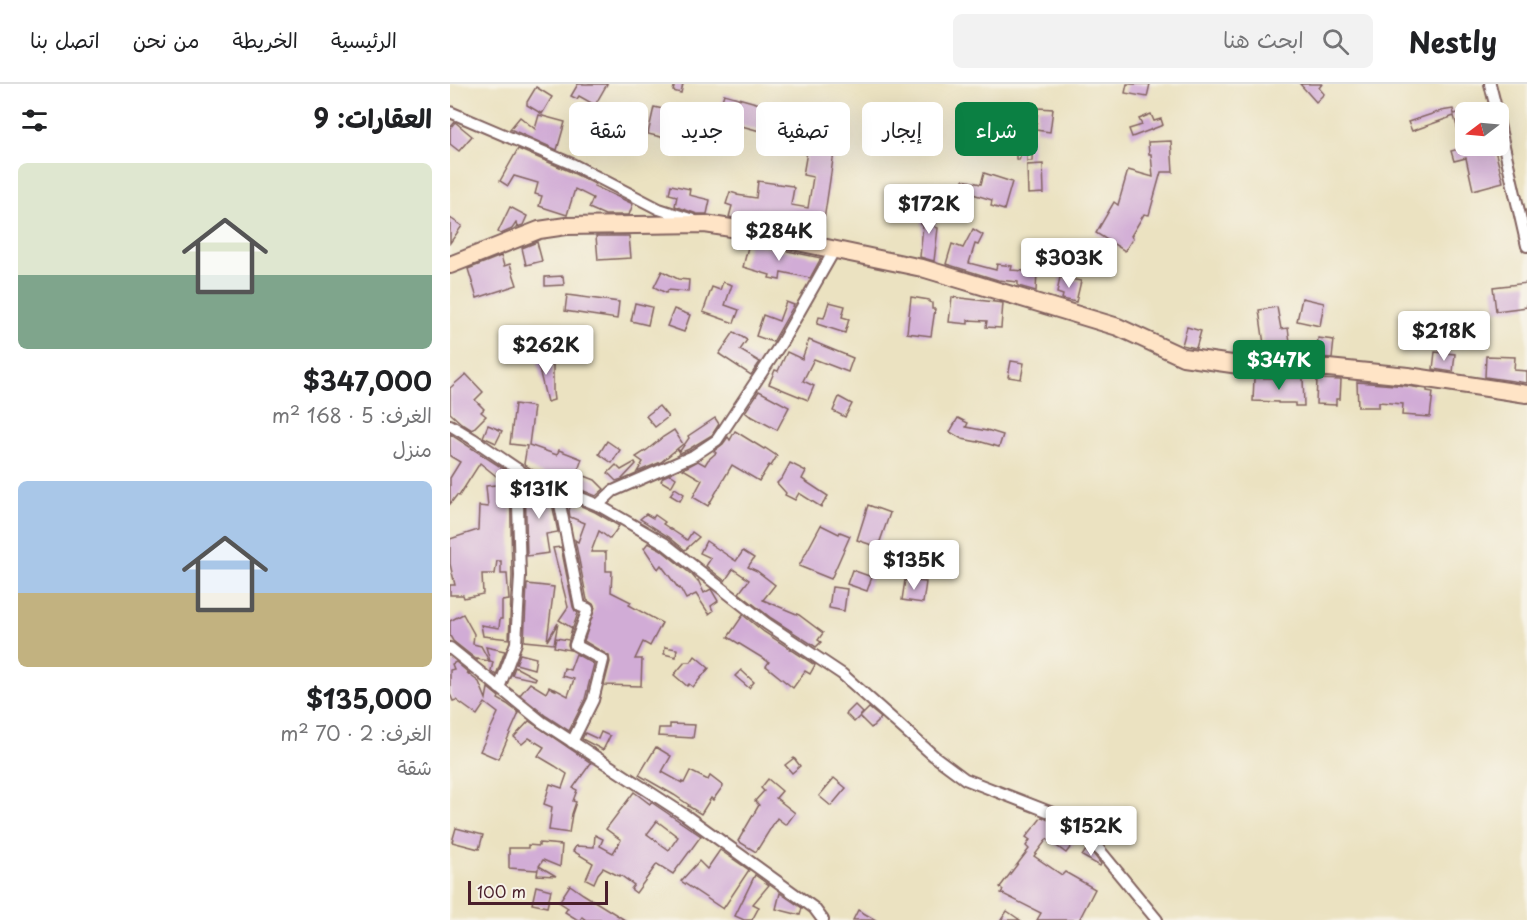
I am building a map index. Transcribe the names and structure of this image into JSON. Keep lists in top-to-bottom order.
{
  "scale_bar": "100 m",
  "north": "left",
  "page": {
    "header": "Nestly",
    "search": "ابحث هنا",
    "nav": [
      "الرئيسية",
      "الخريطة",
      "من نحن",
      "اتصل بنا"
    ],
    "heading": "العقارات: 9",
    "chip": [
      "شراء",
      "إيجار",
      "تصفية",
      "جديد",
      "شقة"
    ],
    "list": [
      {
        "name": "$347,000",
        "note": "الغرف: 5 · 168 m² · منزل"
      },
      {
        "name": "$135,000",
        "note": "الغرف: 2 · 70 m² · شقة"
      }
    ],
    "price": [
      "$172K",
      "$284K",
      "$303K",
      "$218K",
      "$262K",
      "$347K",
      "$131K",
      "$135K",
      "$152K"
    ],
    "scale": "100 m"
  }
}
